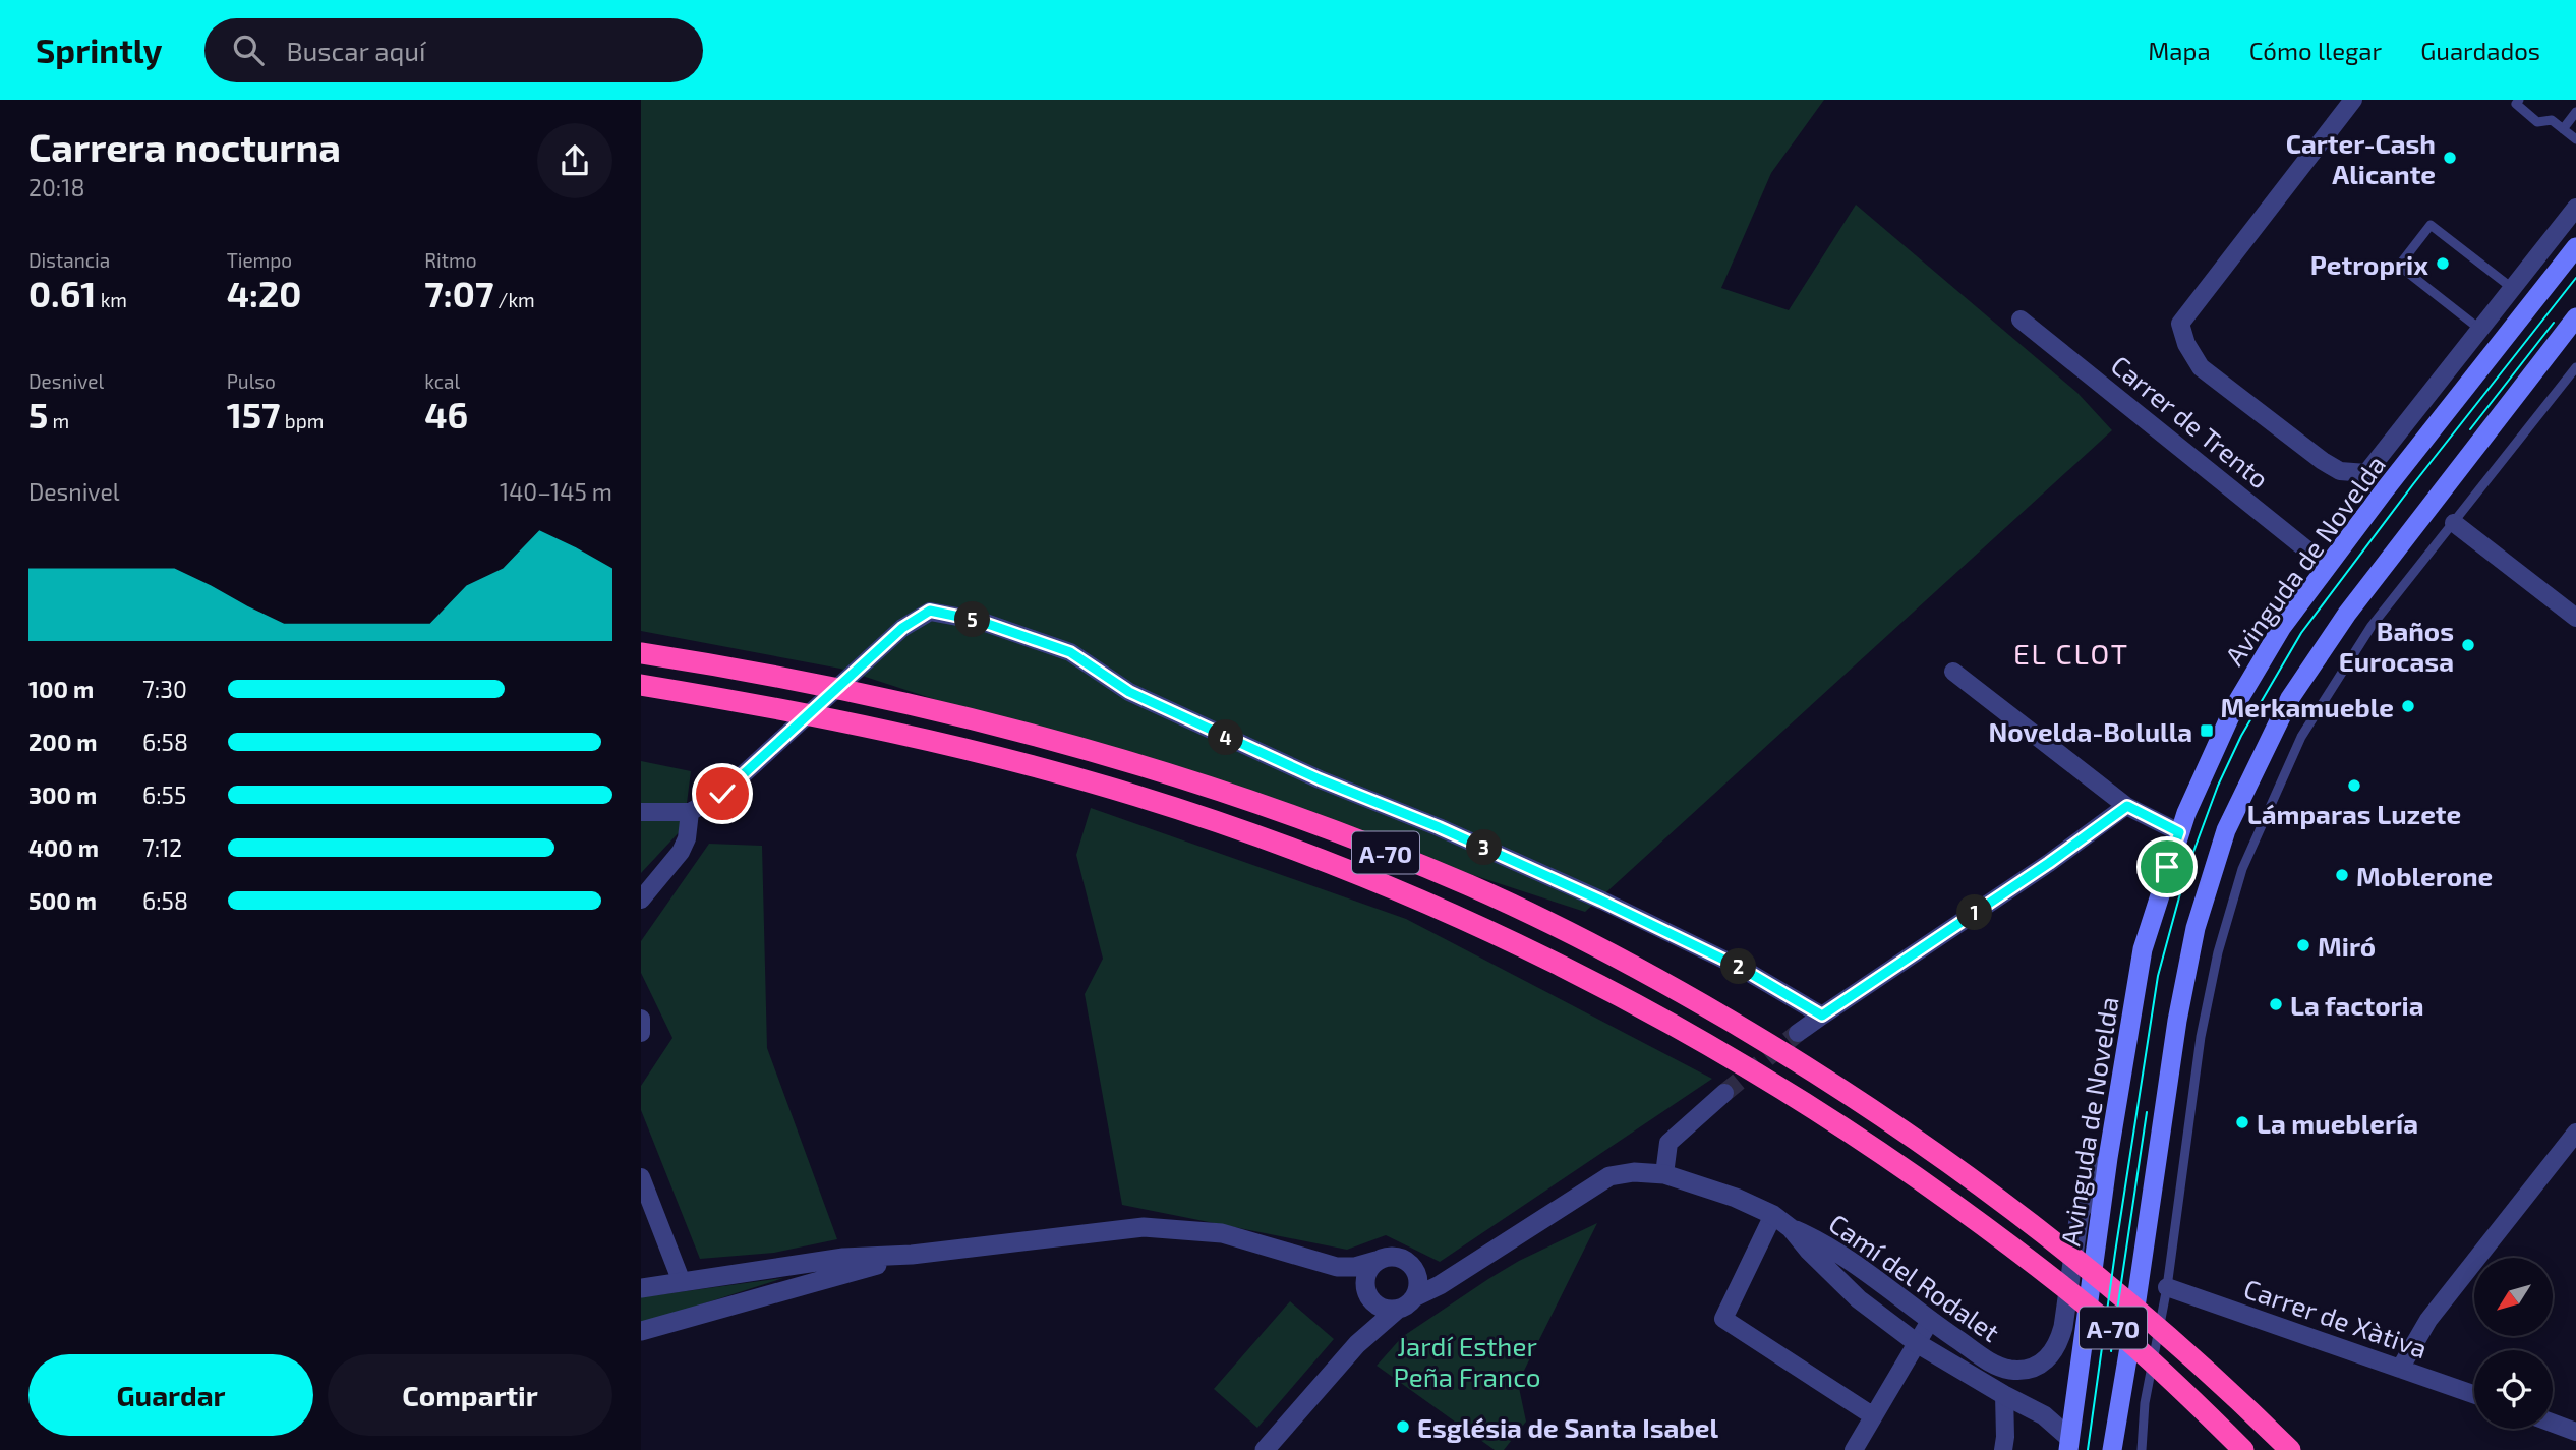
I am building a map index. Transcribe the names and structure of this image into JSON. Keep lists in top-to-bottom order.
{
  "streets": {
    "highway": ["A-70"],
    "main road": ["Avinguda de Novelda"],
    "street": ["Carrer de Trento", "Camí del Rodalet", "Carrer de Xàtiva"]
  },
  "crossings": [
    ["Carrer de Trento", "Avinguda de Novelda"],
    ["Avinguda de Novelda", "Camí del Rodalet"]
  ],
  "districts": ["EL CLOT"],
  "parks": ["Jardí Esther Peña Franco"],
  "places": {
    "other": [
      "Carter-Cash Alicante",
      "Petroprix",
      "Baños Eurocasa",
      "Merkamueble",
      "Lámparas Luzete",
      "Moblerone",
      "Miró",
      "La factoria",
      "La mueblería",
      "Església de Santa Isabel"
    ],
    "transit": ["Novelda-Bolulla"]
  },
  "north": "bottom left",
  "page": {
    "header": "Sprintly",
    "search": "Buscar aquí",
    "nav": ["Mapa", "Cómo llegar", "Guardados"],
    "heading": ["Carrera nocturna", "20:18"],
    "stats": [
      ["Distancia", "0.61 km"],
      ["Tiempo", "4:20"],
      ["Ritmo", "7:07 /km"],
      ["Desnivel", "5 m"],
      ["Pulso", "157 bpm"],
      ["kcal", "46"]
    ],
    "chart": ["Desnivel", "140–145 m"],
    "pins": [
      "5",
      "4",
      "3",
      "1",
      "2"
    ],
    "list": [
      {
        "name": "100 m",
        "note": "7:30"
      },
      {
        "name": "200 m",
        "note": "6:58"
      },
      {
        "name": "300 m",
        "note": "6:55"
      },
      {
        "name": "400 m",
        "note": "7:12"
      },
      {
        "name": "500 m",
        "note": "6:58"
      }
    ],
    "buttons": ["Guardar", "Compartir"]
  }
}
